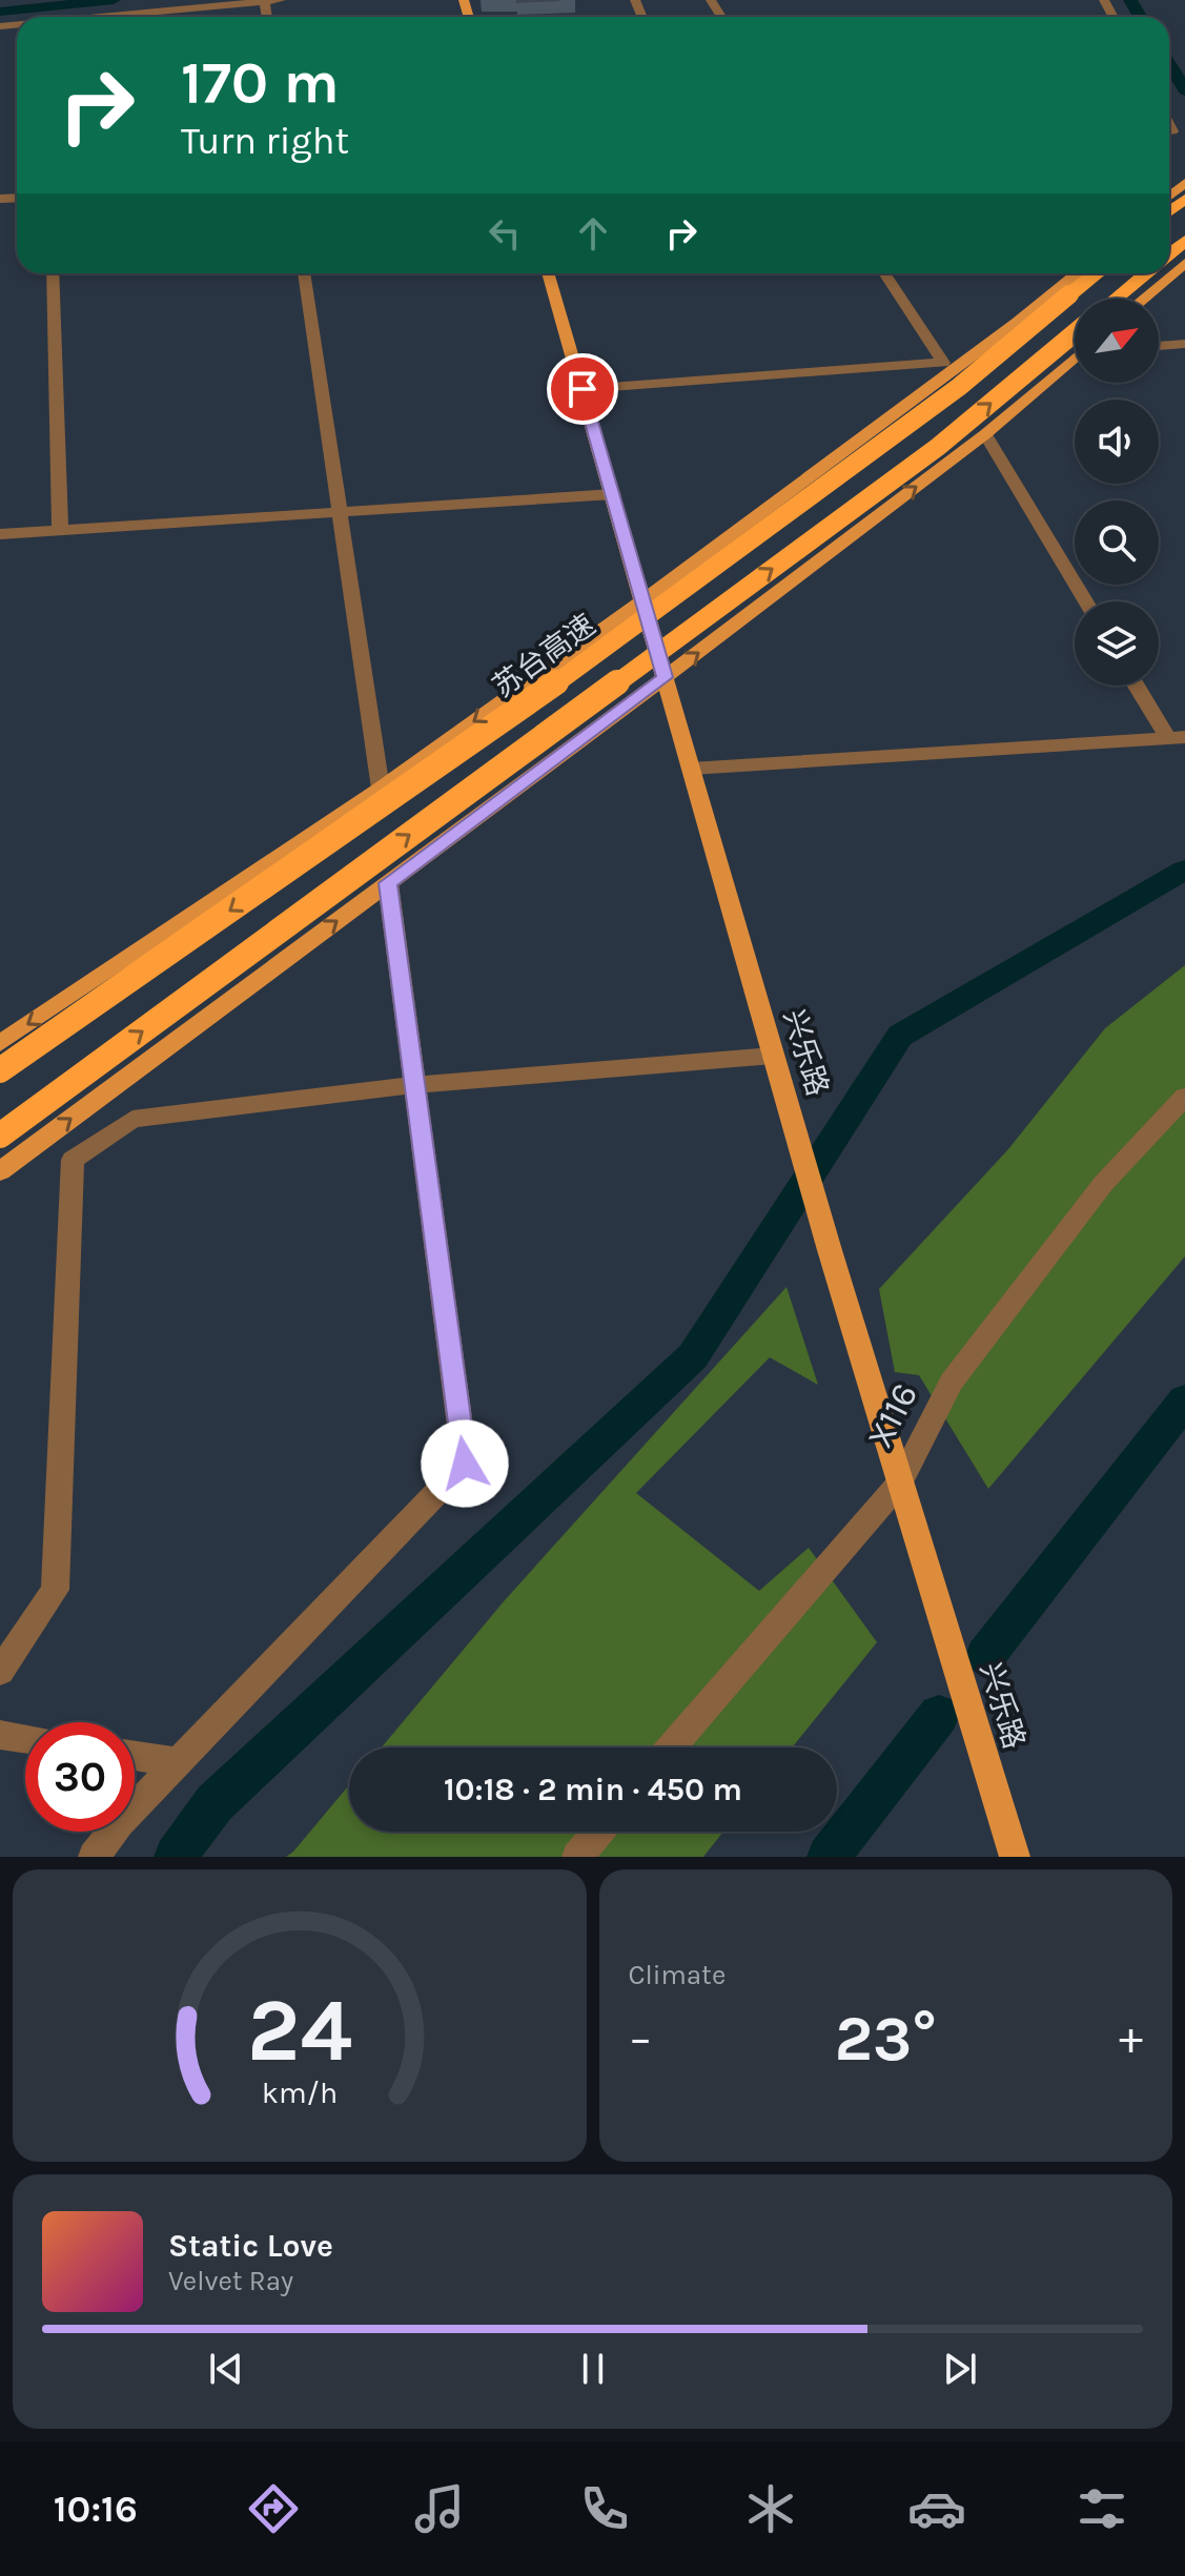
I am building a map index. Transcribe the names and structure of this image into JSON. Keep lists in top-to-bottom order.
{
  "streets": {
    "highway": ["苏台高速"],
    "main road": ["兴乐路"],
    "street": ["X116"]
  },
  "crossings": [
    ["兴乐路", "X116"]
  ],
  "north": "top right",
  "page": {
    "turn": ["170 m", "Turn right"],
    "limit": "30",
    "trip": "10:18 · 2 min · 450 m",
    "tile": "Climate",
    "heat": ["−", "23°", "+"],
    "song": ["Static Love", "Velvet Ray"],
    "tabs": "10:16",
    "gauge": ["24", "km/h"]
  }
}
